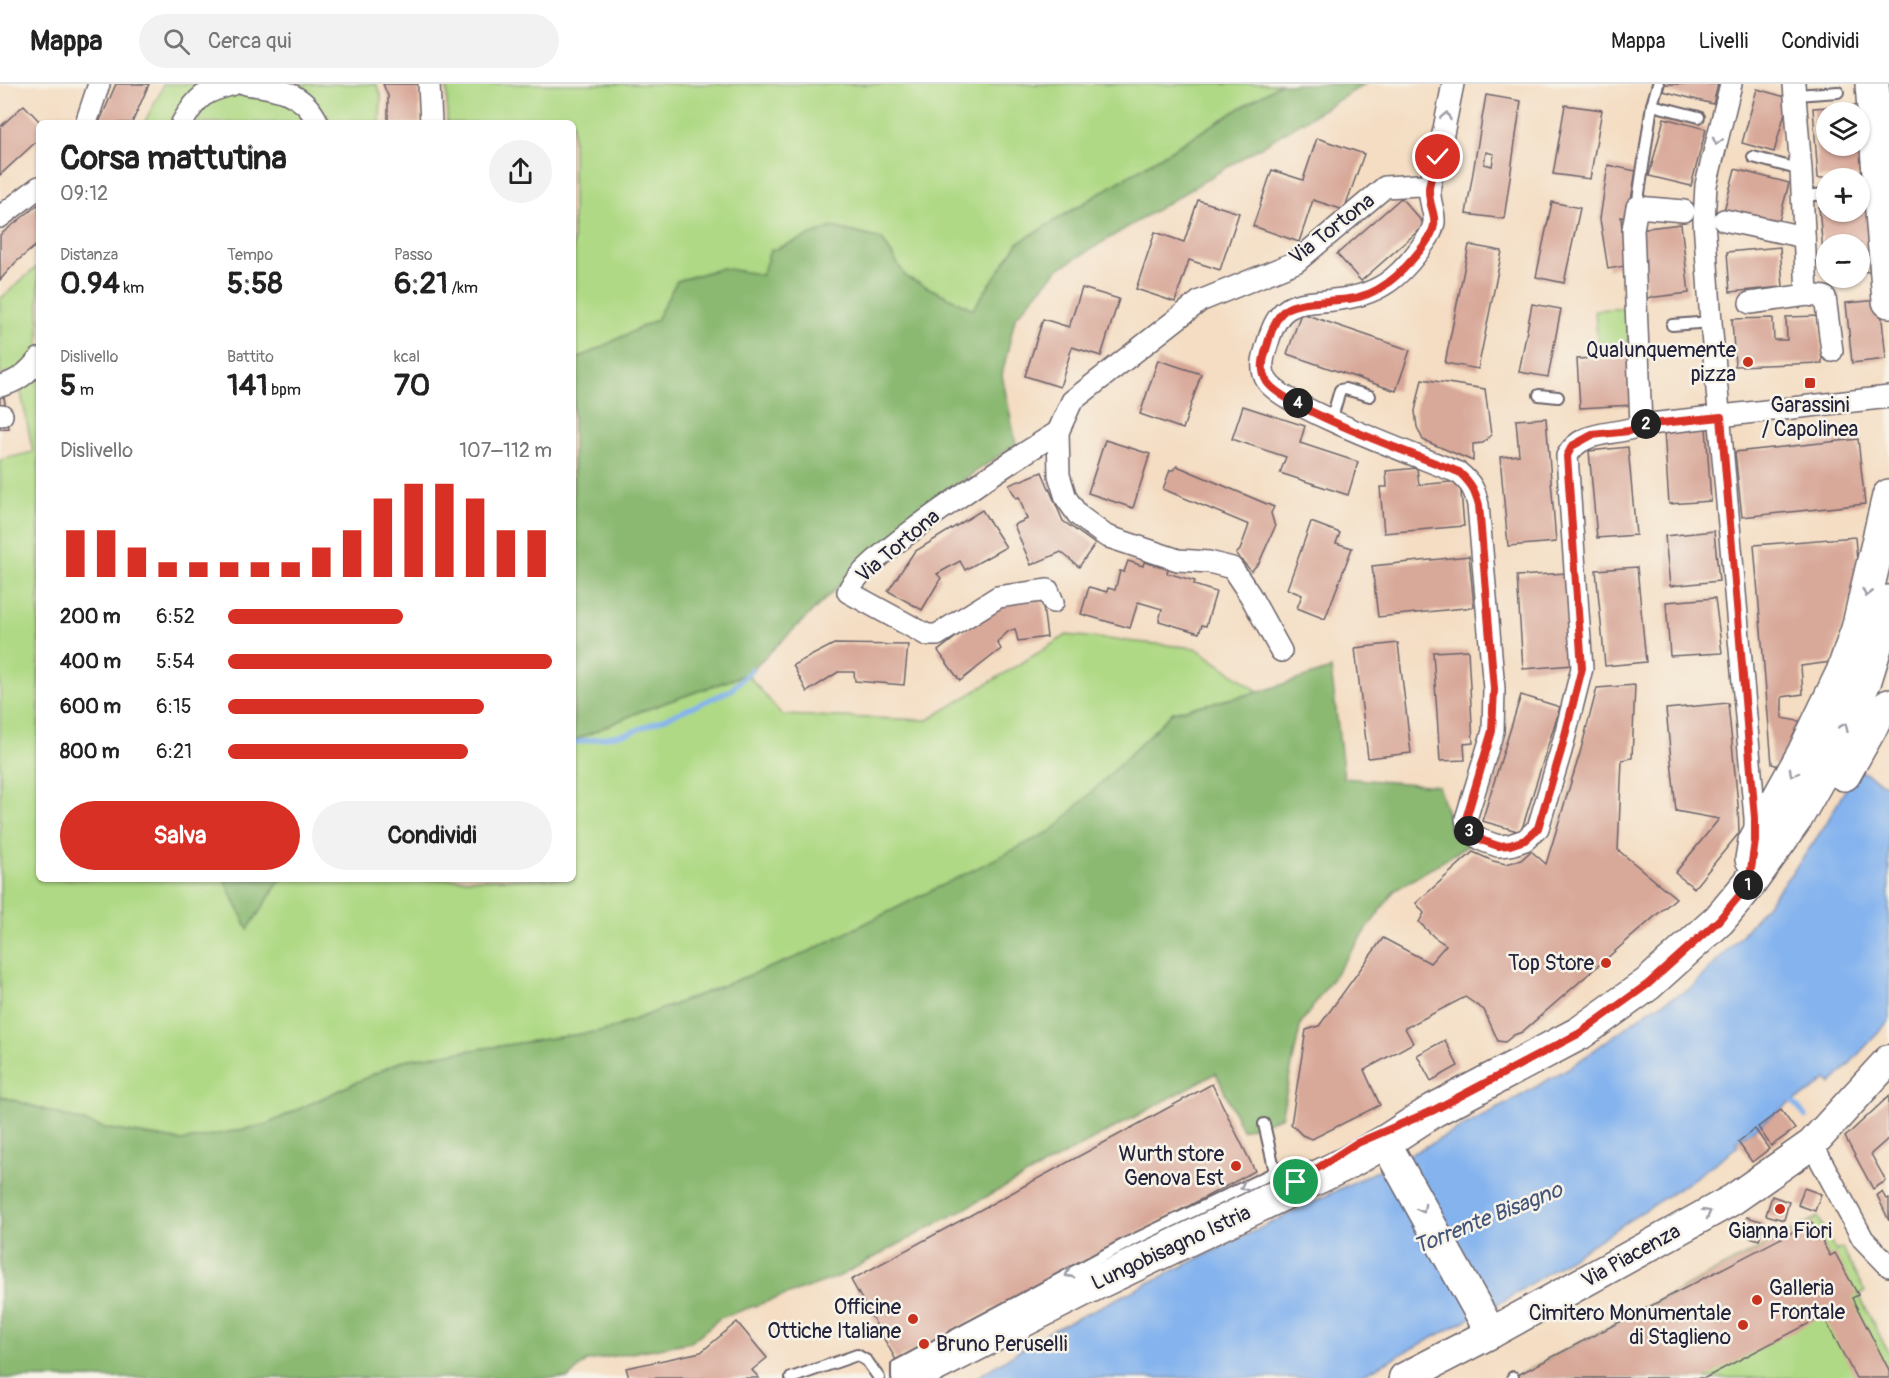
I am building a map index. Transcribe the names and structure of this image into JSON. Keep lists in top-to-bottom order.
{
  "streets": {
    "main road": ["Lungobisagno Istria", "Via Piacenza"],
    "street": ["Via Tortona"]
  },
  "one_way": ["Via Piacenza"],
  "water": ["Torrente Bisagno"],
  "places": {
    "other": [
      "Qualunquemente pizza",
      "Top Store",
      "Wurth store Genova Est",
      "Gianna Fiori",
      "Galleria Frontale",
      "Officine Ottiche Italiane",
      "Cimitero Monumentale di Staglieno",
      "Bruno Peruselli"
    ],
    "transit": ["Garassini / Capolinea"]
  },
  "page": {
    "header": "Mappa",
    "search": "Cerca qui",
    "nav": ["Mappa", "Livelli", "Condividi"],
    "map_buttons": ["+", "−"],
    "heading": ["Corsa mattutina", "09:12"],
    "stats": [
      ["Distanza", "0.94 km"],
      ["Tempo", "5:58"],
      ["Passo", "6:21 /km"],
      ["Dislivello", "5 m"],
      ["Battito", "141 bpm"],
      ["kcal", "70"]
    ],
    "pins": [
      "4",
      "2",
      "3",
      "1"
    ],
    "chart": ["Dislivello", "107–112 m"],
    "list": [
      {
        "name": "200 m",
        "note": "6:52"
      },
      {
        "name": "400 m",
        "note": "5:54"
      },
      {
        "name": "600 m",
        "note": "6:15"
      },
      {
        "name": "800 m",
        "note": "6:21"
      }
    ],
    "buttons": ["Salva", "Condividi"]
  }
}
